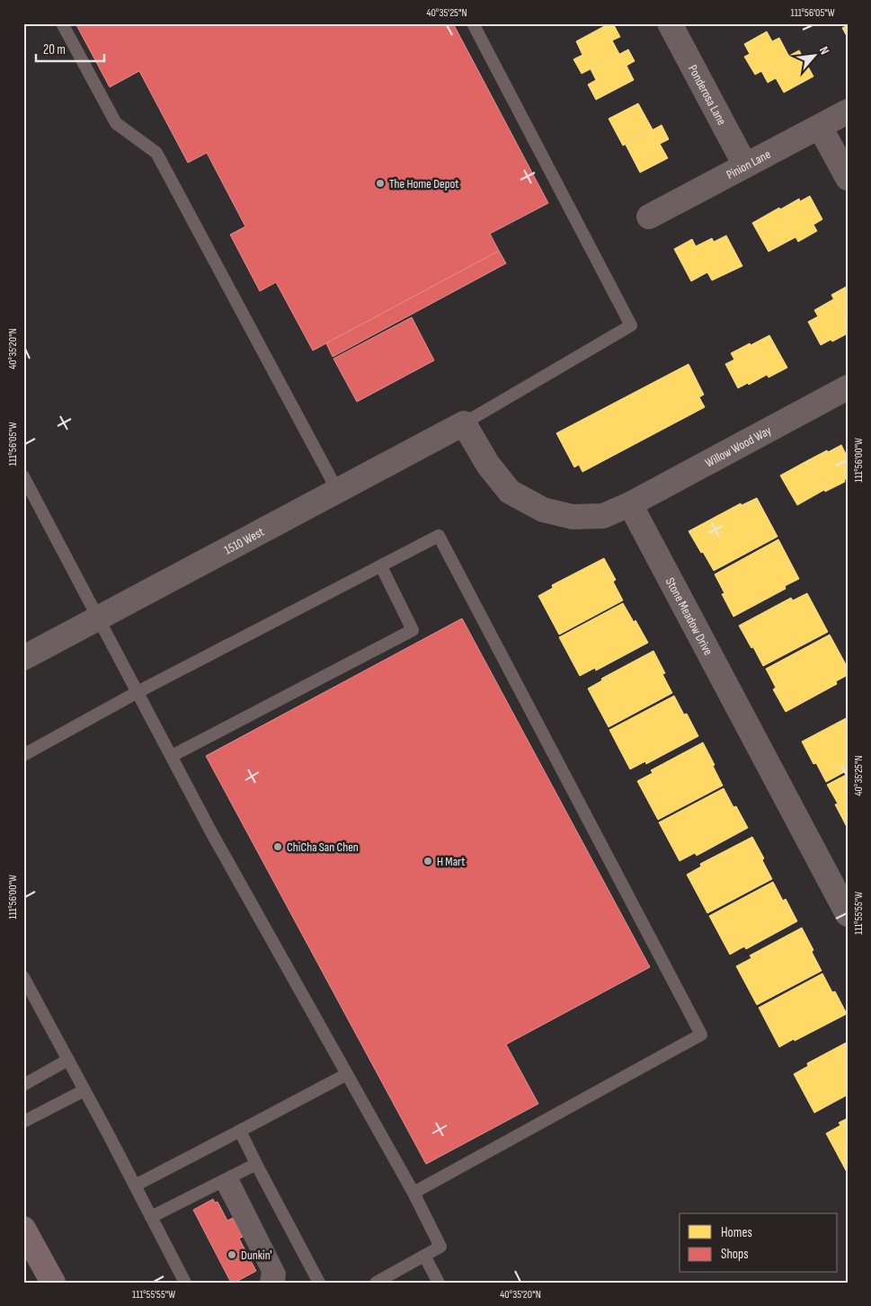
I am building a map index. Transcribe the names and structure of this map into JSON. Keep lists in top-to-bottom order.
{
  "streets": {
    "street": [
      "Ponderosa Lane",
      "Pinion Lane",
      "Willow Wood Way",
      "1510 West",
      "Stone Meadow Drive"
    ]
  },
  "crossings": [
    ["Ponderosa Lane", "Pinion Lane"],
    ["Willow Wood Way", "Stone Meadow Drive"]
  ],
  "places": [
    "The Home Depot",
    "ChiCha San Chen",
    "H Mart",
    "Dunkin'"
  ],
  "legend": ["Homes", "Shops"],
  "scale_bar": "20 m",
  "north": "top right",
  "coordinates": [
    "40°35'25\"N",
    "111°56'05\"W",
    "40°35'20\"N",
    "111°56'00\"W",
    "111°55'55\"W"
  ]
}
